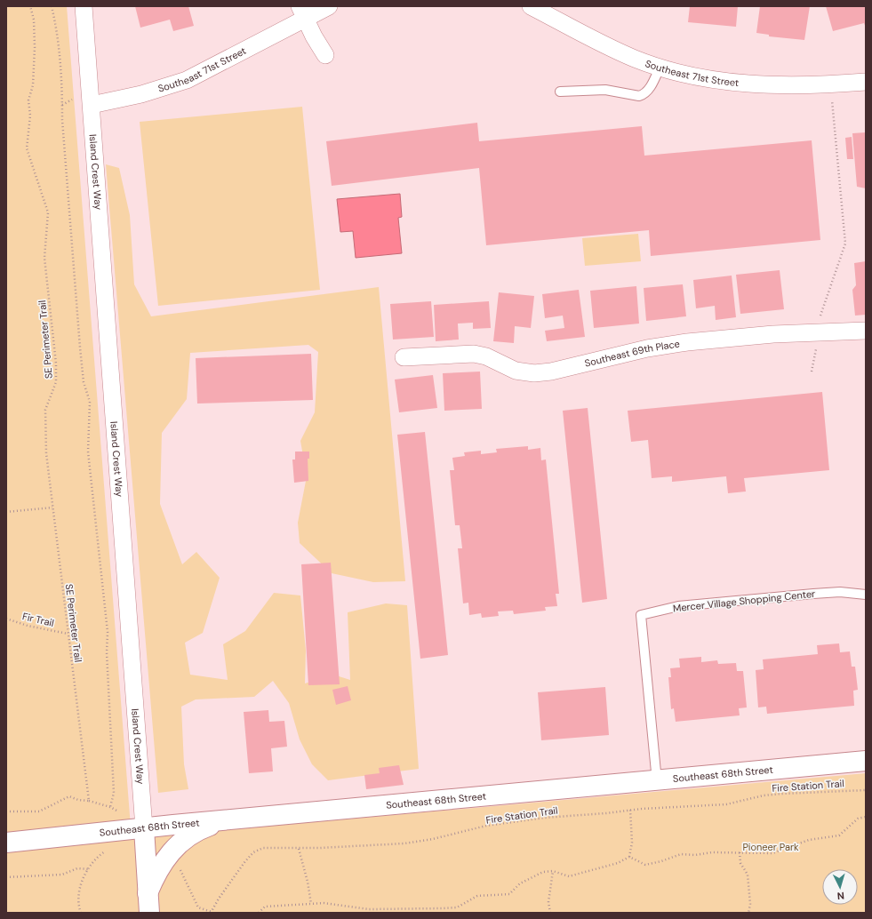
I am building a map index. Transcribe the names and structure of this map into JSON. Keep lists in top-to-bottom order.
{
  "streets": {
    "street": [
      "Southeast 71st Street",
      "Island Crest Way",
      "Southeast 69th Place",
      "Southeast 68th Street"
    ],
    "lane": ["Mercer Village Shopping Center"],
    "path": ["SE Perimeter Trail", "Fir Trail", "Fire Station Trail"]
  },
  "crossings": [
    ["Southeast 71st Street", "Island Crest Way"],
    ["Island Crest Way", "Southeast 68th Street"],
    ["SE Perimeter Trail", "Fir Trail"],
    ["Mercer Village Shopping Center", "Southeast 68th Street"]
  ],
  "parks": ["Pioneer Park"],
  "north": "bottom"
}
